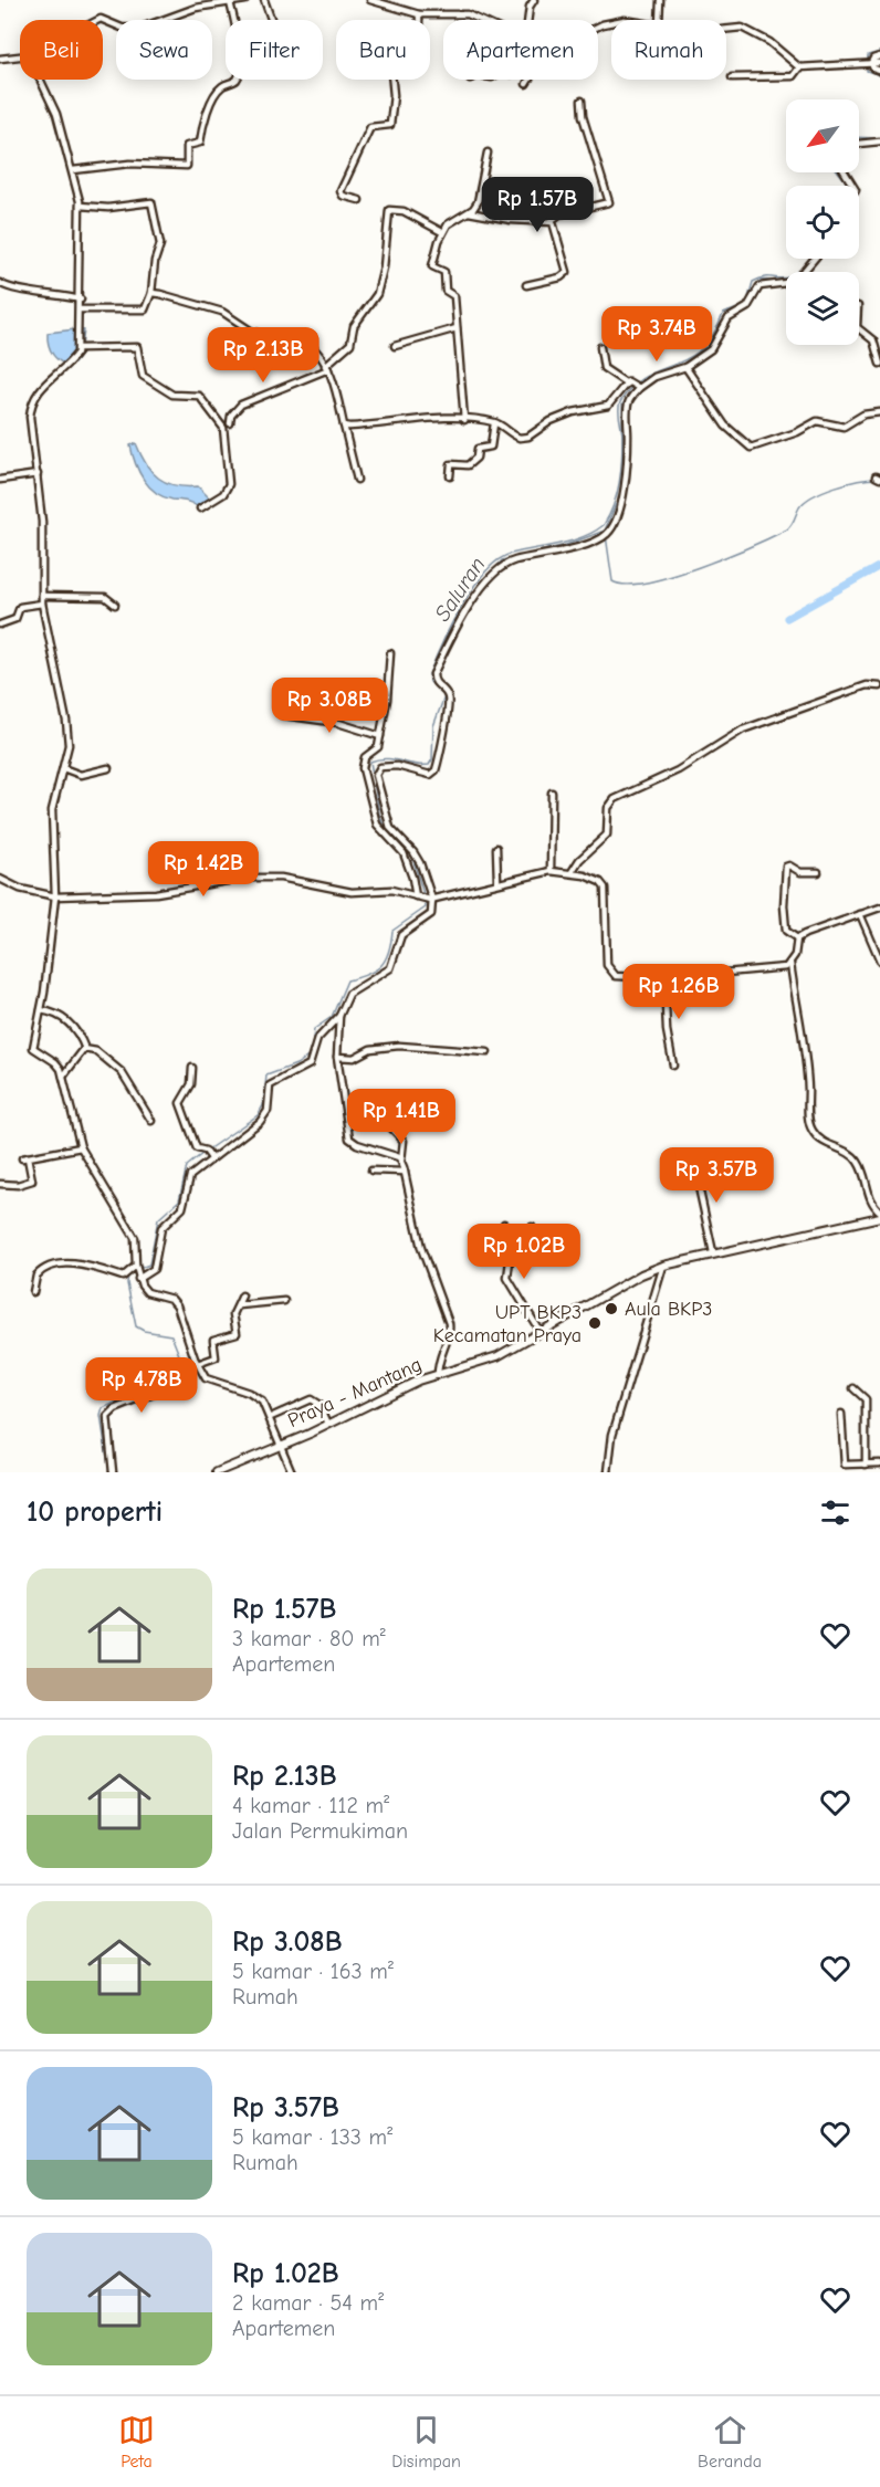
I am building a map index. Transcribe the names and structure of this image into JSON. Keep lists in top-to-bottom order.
{
  "streets": {
    "main road": ["Praya - Mantang"]
  },
  "water": ["Saluran"],
  "places": ["Aula BKP3", "UPT BKP3 Kecamatan Praya"],
  "north": "bottom left",
  "page": {
    "chip": [
      "Beli",
      "Sewa",
      "Filter",
      "Baru",
      "Apartemen",
      "Rumah"
    ],
    "price": [
      "Rp 1.57B",
      "Rp 3.74B",
      "Rp 2.13B",
      "Rp 3.08B",
      "Rp 1.42B",
      "Rp 1.26B",
      "Rp 1.41B",
      "Rp 3.57B",
      "Rp 1.02B",
      "Rp 4.78B"
    ],
    "heading": "10 properti",
    "list": [
      {
        "name": "Rp 1.57B",
        "note": "3 kamar · 80 m² · Apartemen"
      },
      {
        "name": "Rp 2.13B",
        "note": "4 kamar · 112 m² · Jalan Permukiman"
      },
      {
        "name": "Rp 3.08B",
        "note": "5 kamar · 163 m² · Rumah"
      },
      {
        "name": "Rp 3.57B",
        "note": "5 kamar · 133 m² · Rumah"
      },
      {
        "name": "Rp 1.02B",
        "note": "2 kamar · 54 m² · Apartemen"
      }
    ],
    "tabs": ["Peta", "Disimpan", "Beranda"]
  }
}
